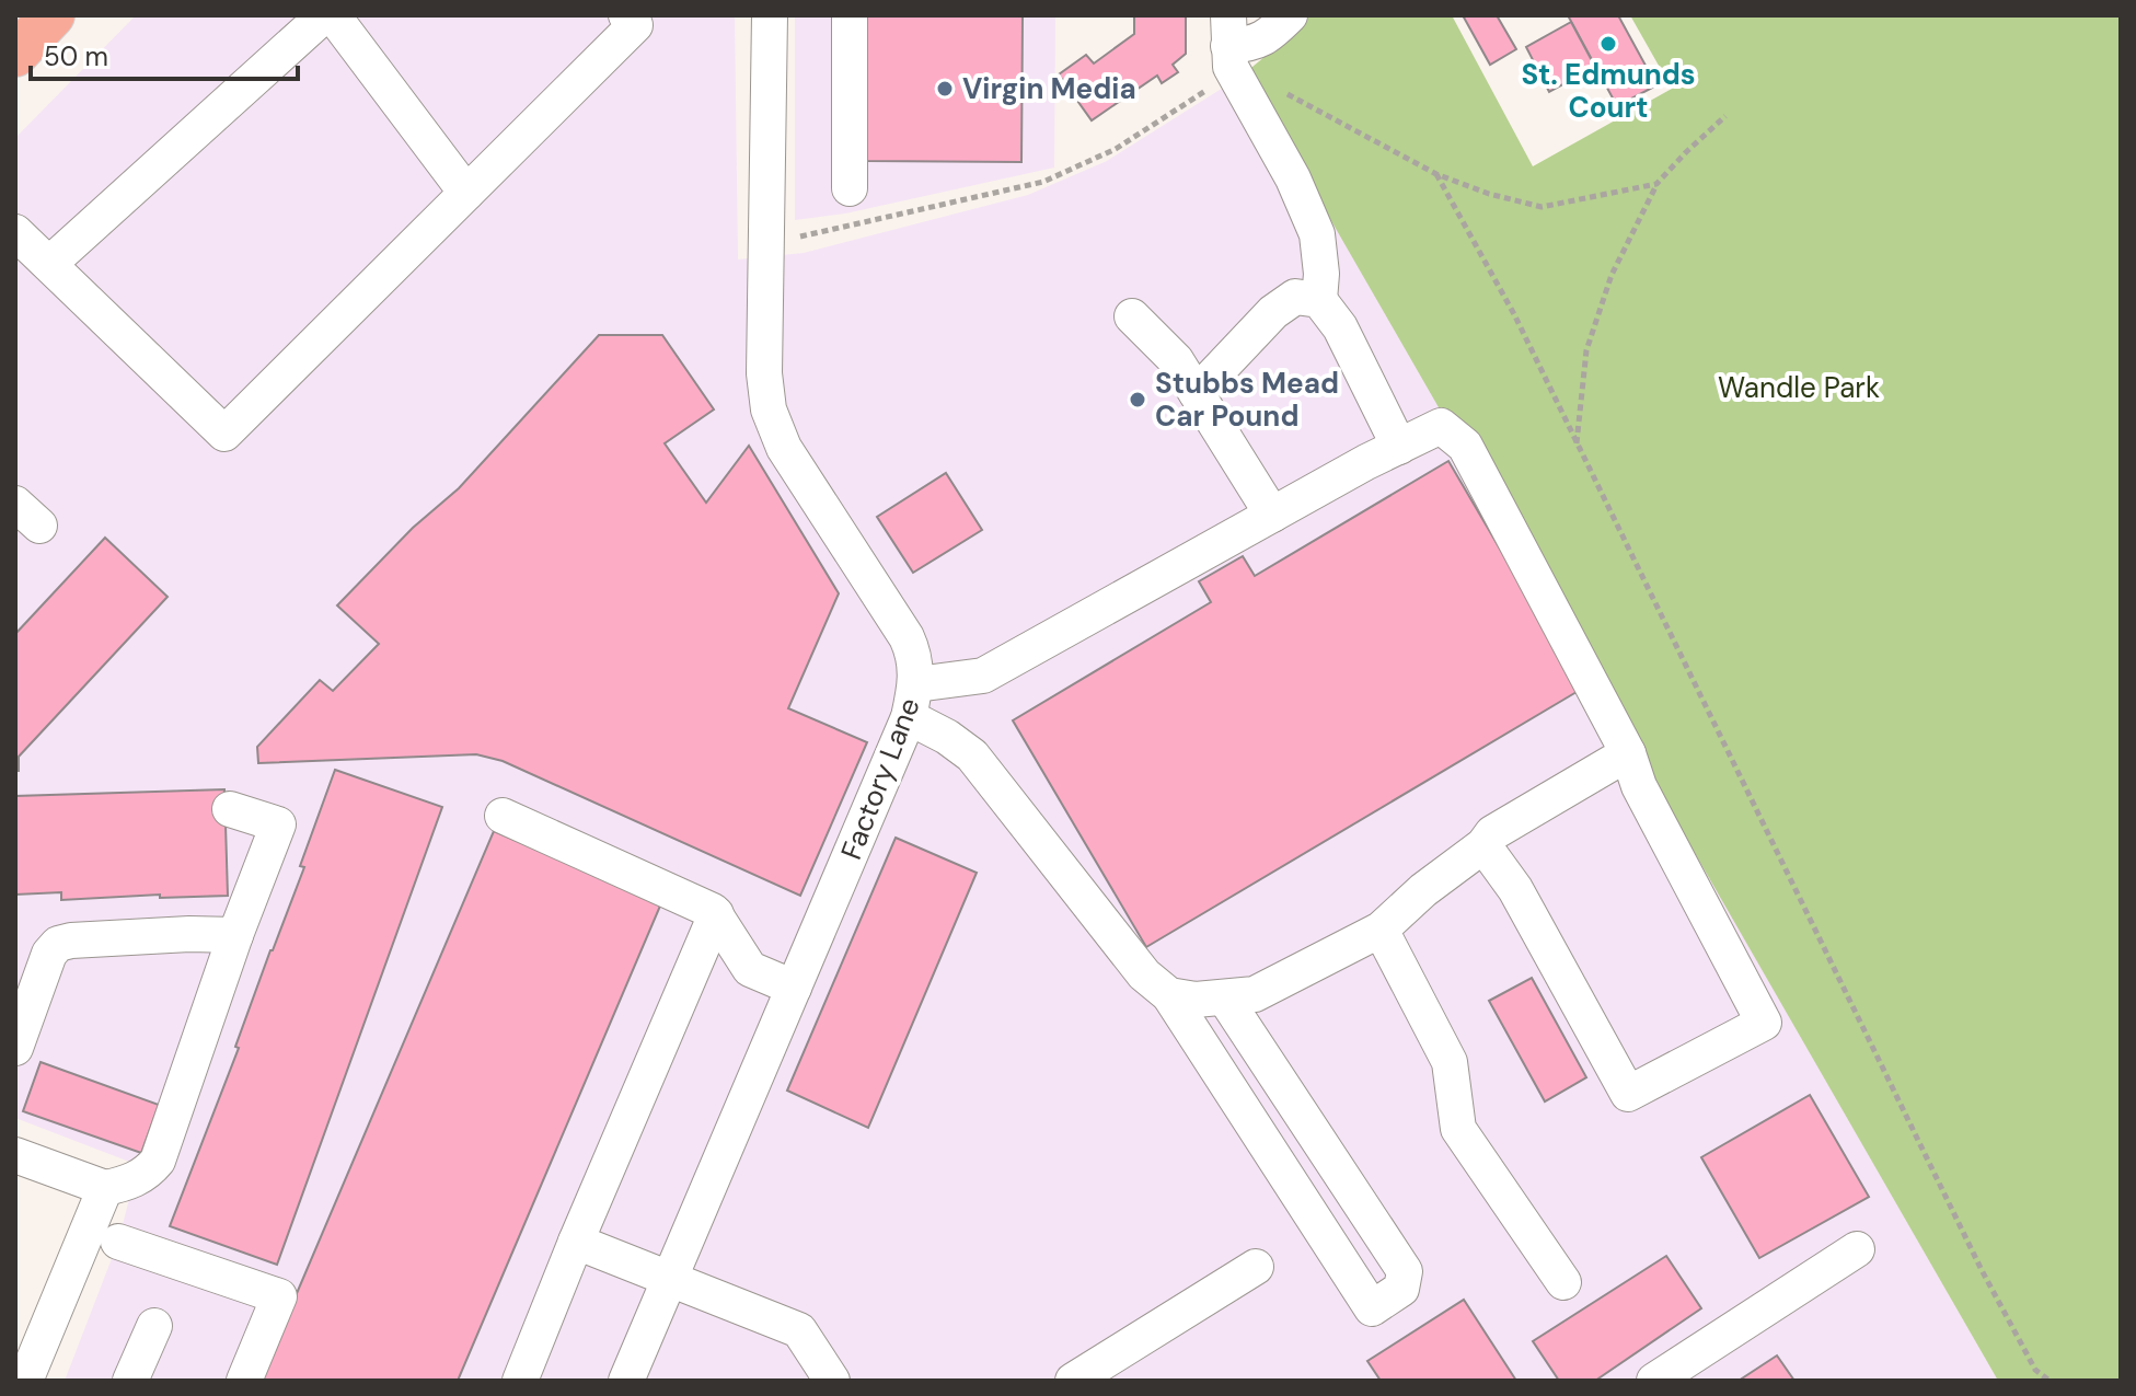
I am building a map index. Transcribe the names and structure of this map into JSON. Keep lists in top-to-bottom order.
{
  "streets": {
    "street": ["Factory Lane"]
  },
  "parks": ["Wandle Park"],
  "places": ["St. Edmunds Court", "Virgin Media", "Stubbs Mead Car Pound"],
  "scale_bar": "50 m"
}
